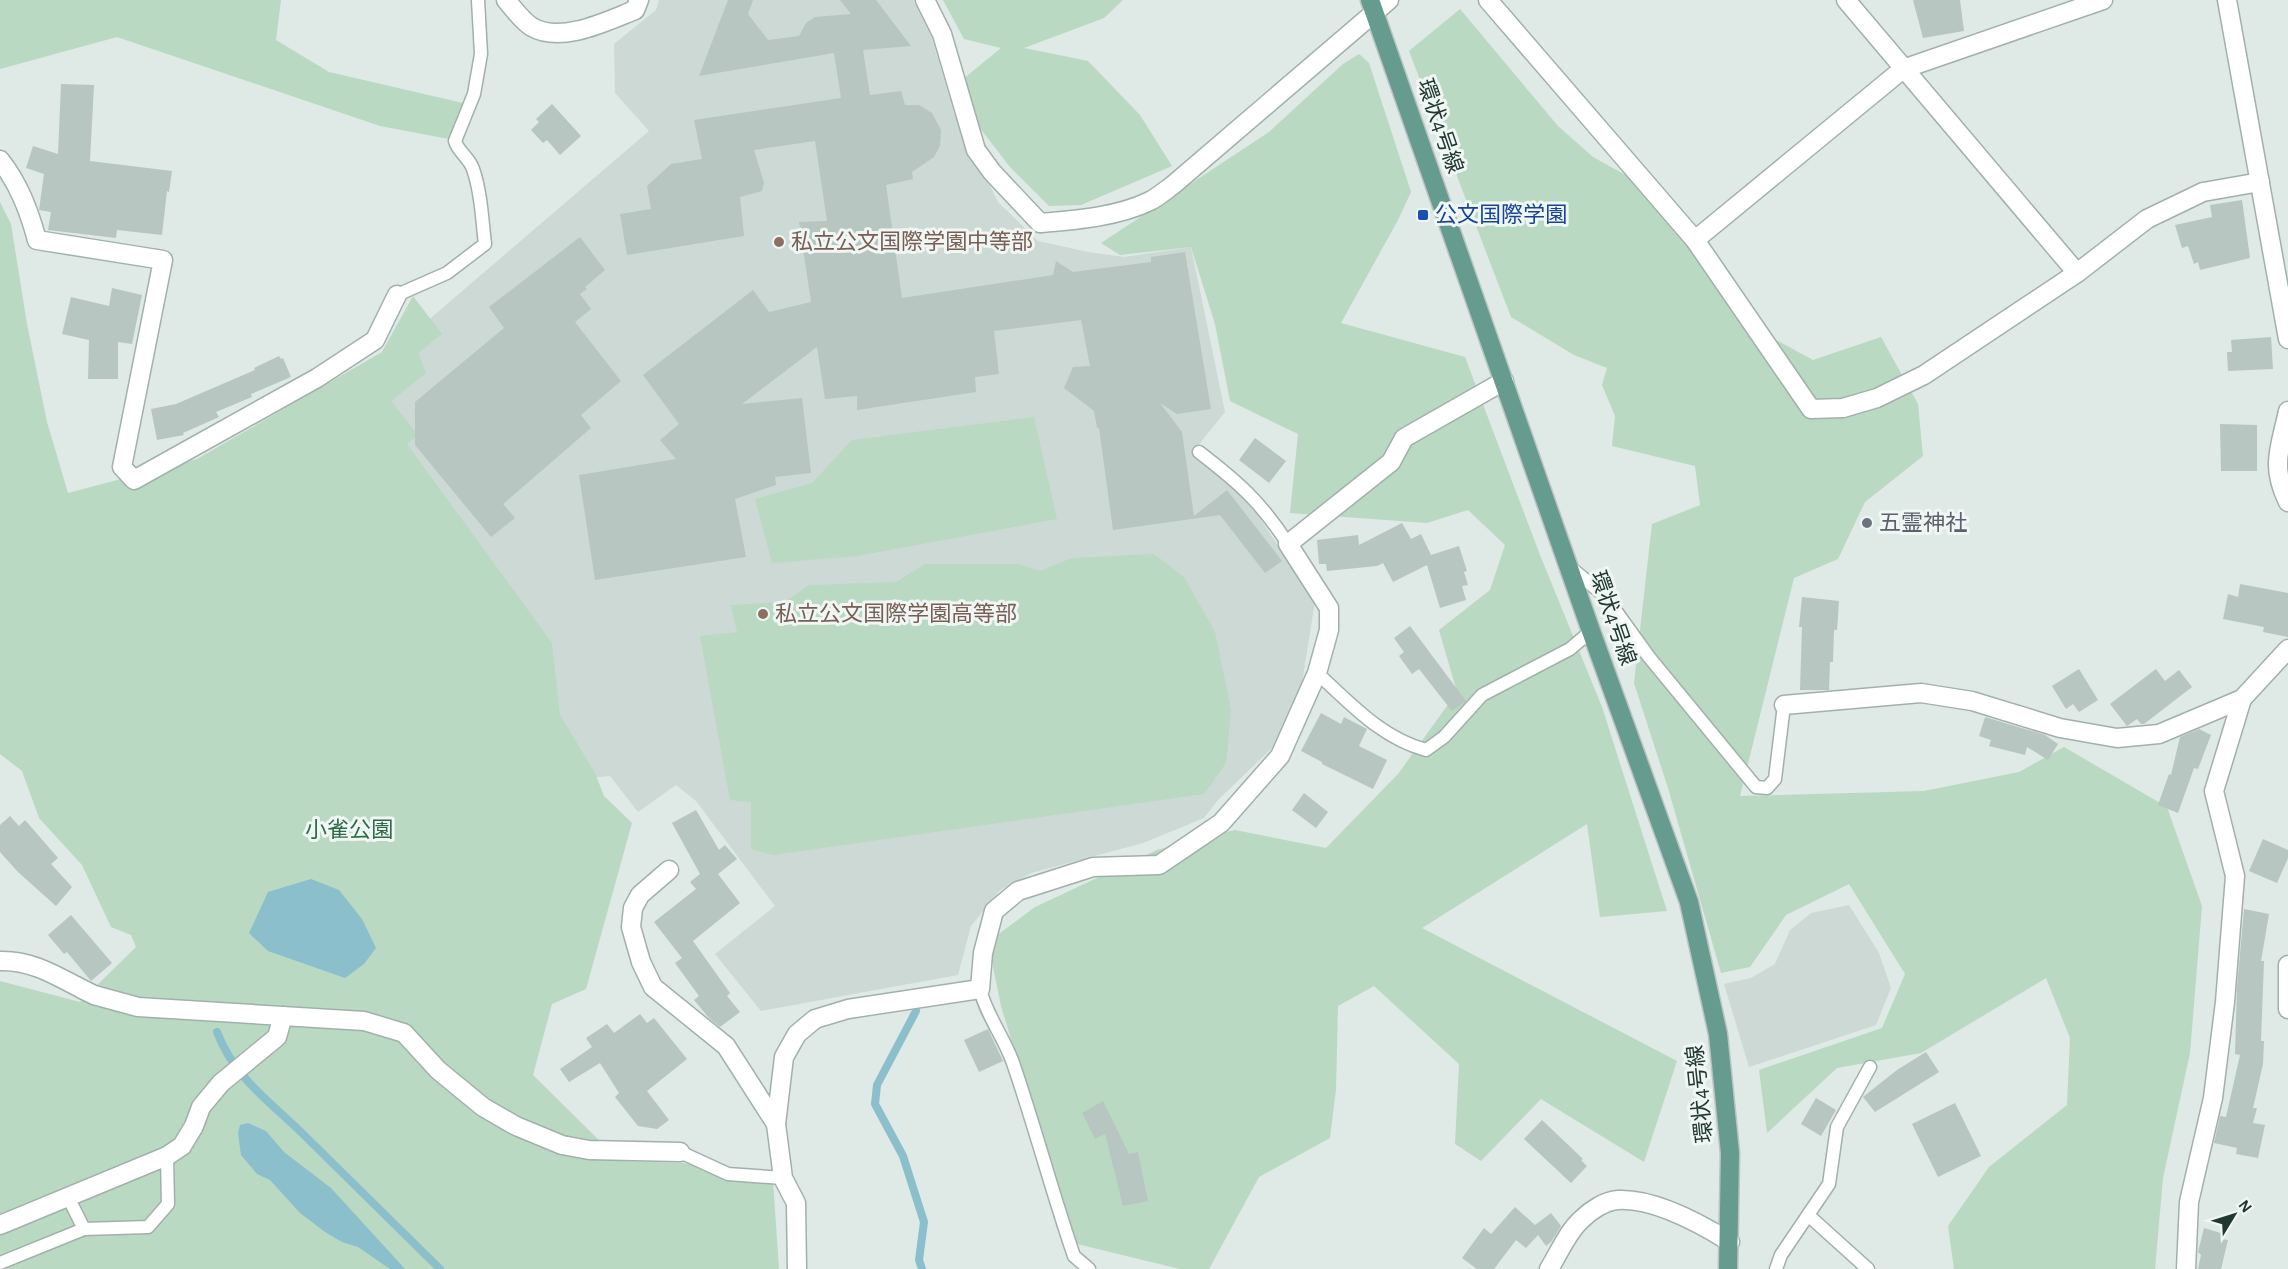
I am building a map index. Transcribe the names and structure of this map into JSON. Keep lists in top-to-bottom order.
{
  "streets": {
    "main road": ["環状4号線"]
  },
  "parks": ["小雀公園"],
  "places": {
    "transit": ["公文国際学園"],
    "other": ["私立公文国際学園中等部", "五霊神社", "私立公文国際学園高等部"]
  },
  "north": "top right"
}
